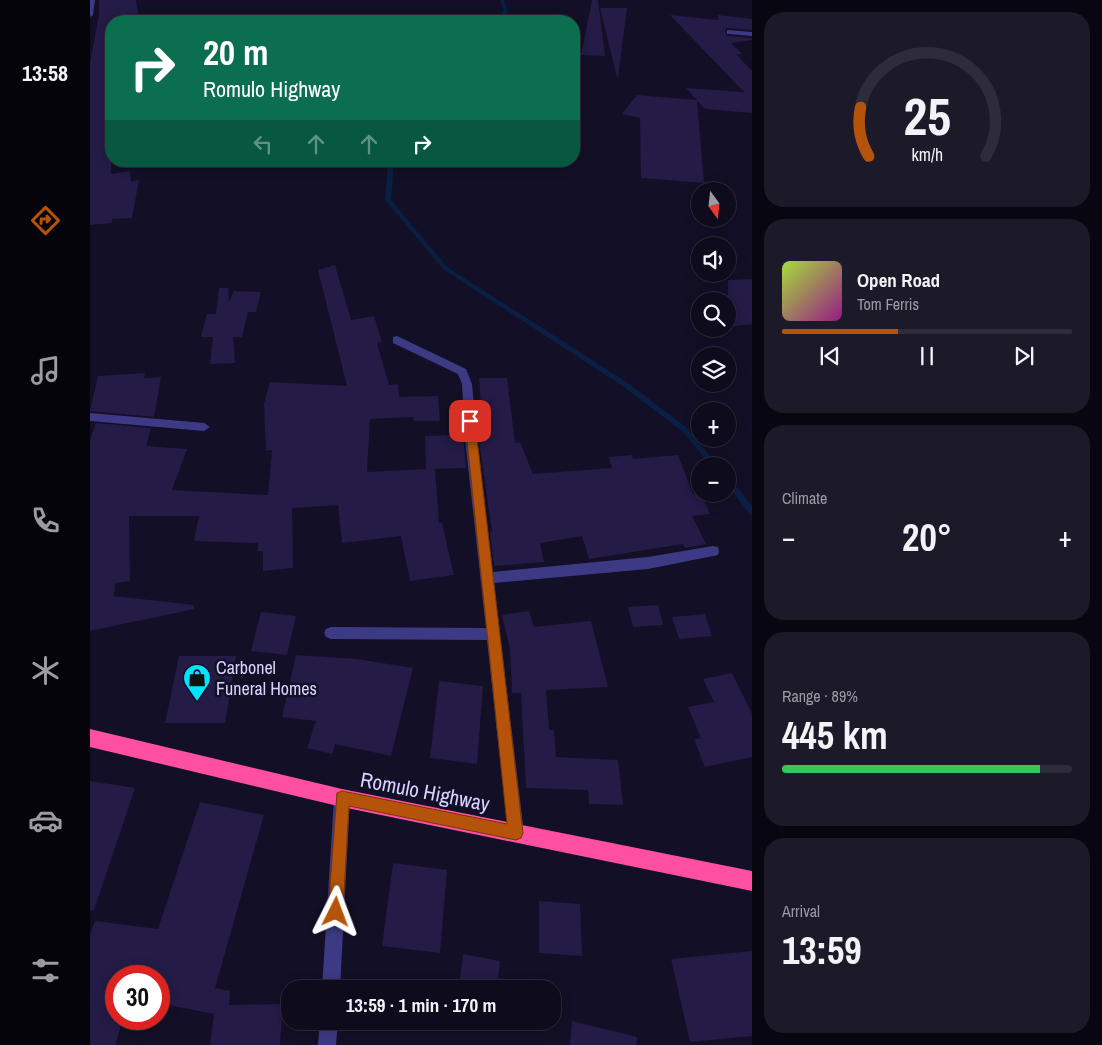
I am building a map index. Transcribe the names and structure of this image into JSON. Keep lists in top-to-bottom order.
{
  "streets": {
    "highway": ["Romulo Highway"]
  },
  "places": {
    "shop": ["Carbonel Funeral Homes"]
  },
  "north": "bottom",
  "page": {
    "tabs": "13:58",
    "turn": ["20 m", "Romulo Highway"],
    "map_buttons": ["+", "−"],
    "song": ["Open Road", "Tom Ferris"],
    "tile": [
      "Climate",
      ["Range · 89%", "445 km"],
      ["Arrival", "13:59"]
    ],
    "heat": ["−", "20°", "+"],
    "limit": "30",
    "trip": "13:59 · 1 min · 170 m",
    "gauge": ["25", "km/h"]
  }
}
